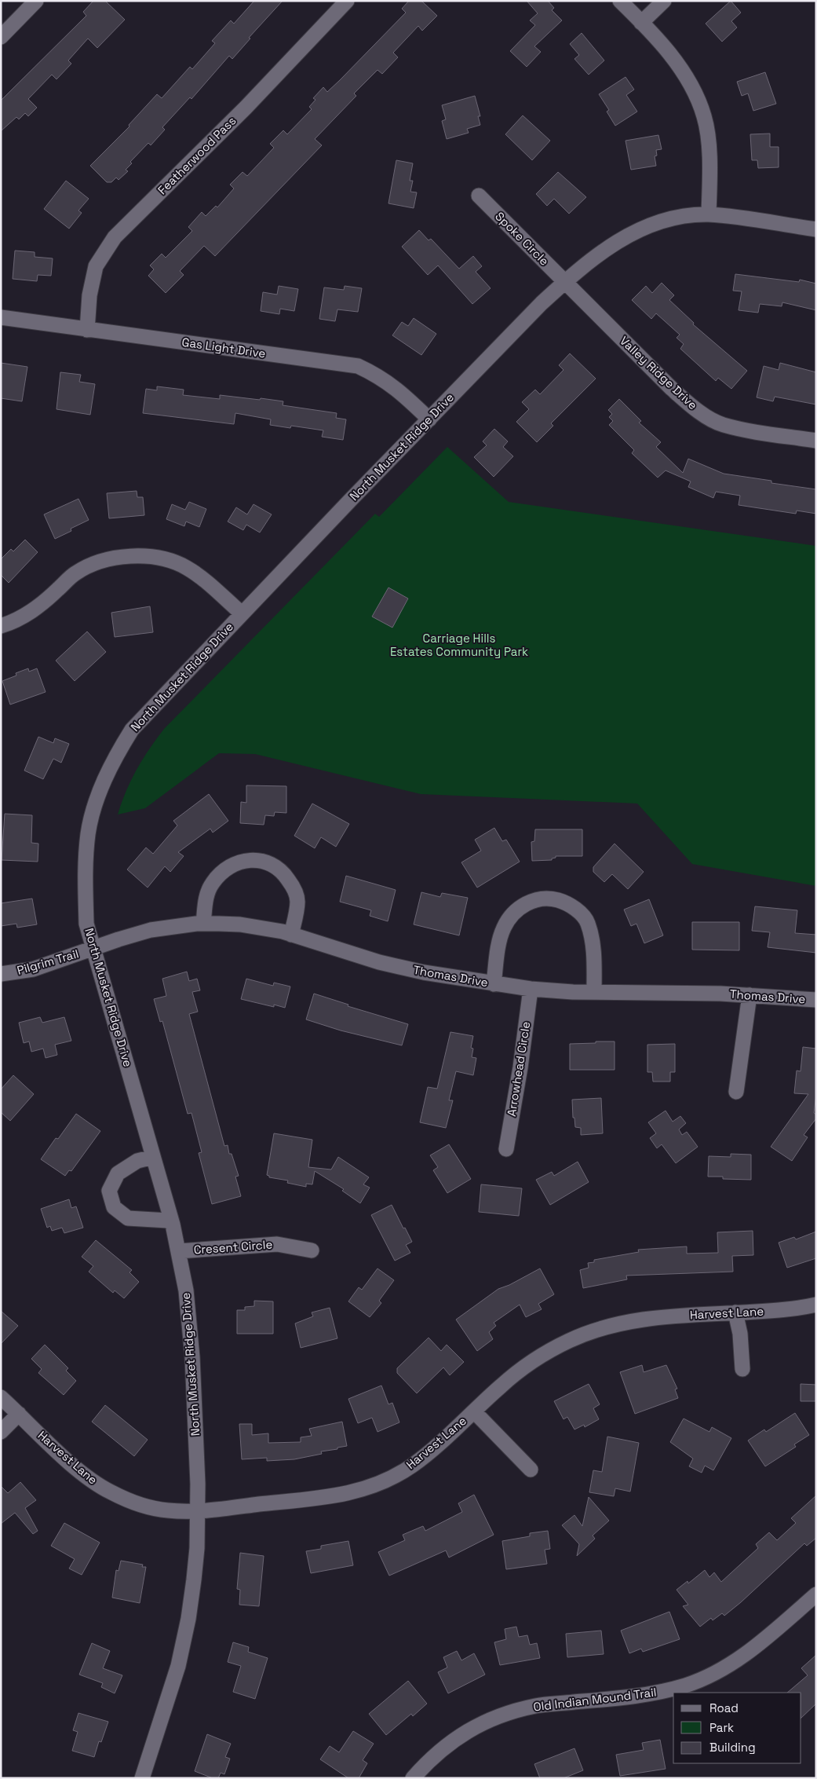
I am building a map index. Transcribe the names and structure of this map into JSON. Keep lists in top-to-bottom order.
{
  "streets": {
    "street": [
      "Featherwood Pass",
      "Spoke Circle",
      "Gas Light Drive",
      "Valley Ridge Drive",
      "North Musket Ridge Drive",
      "Pilgrim Trail",
      "Thomas Drive",
      "Arrowhead Circle",
      "Cresent Circle",
      "Harvest Lane",
      "Old Indian Mound Trail"
    ]
  },
  "crossings": [
    ["Featherwood Pass", "Gas Light Drive"],
    ["Spoke Circle", "Valley Ridge Drive"],
    ["Spoke Circle", "North Musket Ridge Drive"],
    ["Gas Light Drive", "North Musket Ridge Drive"],
    ["Valley Ridge Drive", "North Musket Ridge Drive"],
    ["North Musket Ridge Drive", "Pilgrim Trail"],
    ["North Musket Ridge Drive", "Thomas Drive"],
    ["North Musket Ridge Drive", "Cresent Circle"],
    ["North Musket Ridge Drive", "Harvest Lane"],
    ["Pilgrim Trail", "Thomas Drive"],
    ["Thomas Drive", "Arrowhead Circle"]
  ],
  "parks": ["Carriage Hills Estates Community Park"],
  "legend": ["Road", "Park", "Building"]
}
